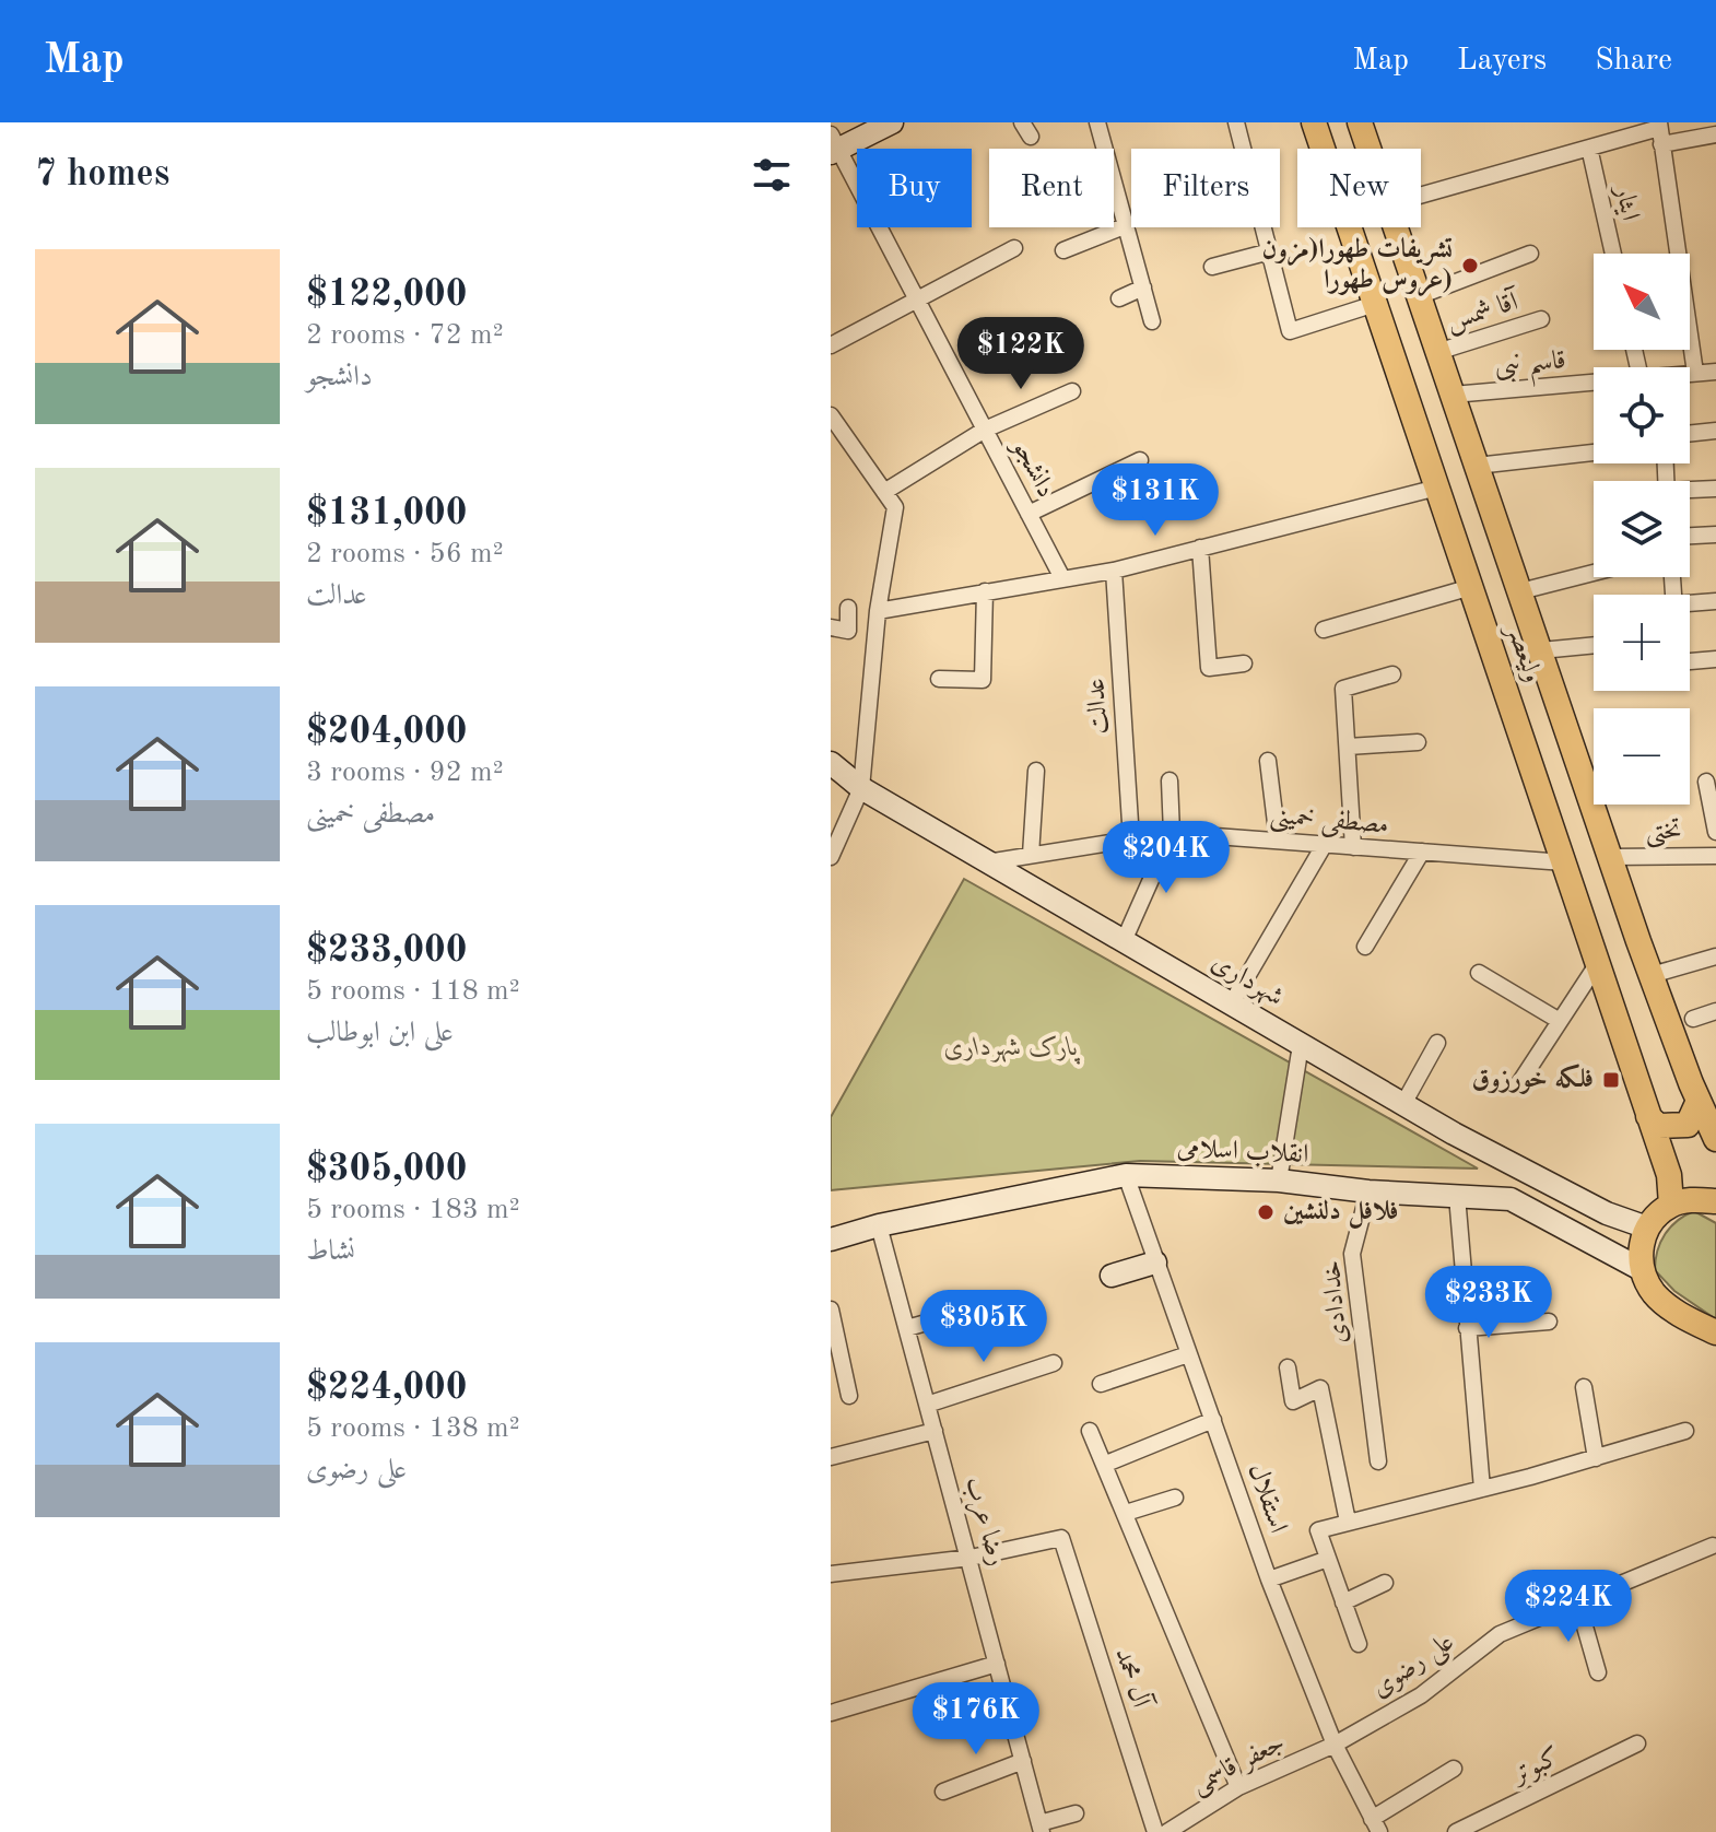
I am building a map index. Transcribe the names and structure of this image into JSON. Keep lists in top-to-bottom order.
{
  "streets": {
    "main road": ["ولیعصر", "شهرداری", "انقلاب اسلامی"],
    "street": [
      "ایثار",
      "آقا شمس",
      "قاسم نبی",
      "دانشجو",
      "عدالت",
      "مصطفی خمینی",
      "تختی",
      "خدادادی",
      "استقلال",
      "رضا عرب",
      "علی رضوی",
      "آل محمد",
      "جعفر قاسمی",
      "کبوتر"
    ]
  },
  "crossings": [
    ["آقا شمس", "ولیعصر"],
    ["قاسم نبی", "ولیعصر"],
    ["ولیعصر", "مصطفی خمینی"],
    ["ولیعصر", "تختی"],
    ["عدالت", "مصطفی خمینی"],
    ["مصطفی خمینی", "شهرداری"],
    ["انقلاب اسلامی", "خدادادی"],
    ["انقلاب اسلامی", "استقلال"],
    ["انقلاب اسلامی", "رضا عرب"],
    ["استقلال", "علی رضوی"],
    ["استقلال", "جعفر قاسمی"],
    ["رضا عرب", "آل محمد"],
    ["علی رضوی", "جعفر قاسمی"]
  ],
  "parks": ["پارک شهرداری"],
  "places": {
    "other": ["تشریفات طهورا(مزون عروس طهورا)", "فلافل دلنشین"],
    "transit": ["فلکه خورزوق"]
  },
  "north": "top left",
  "page": {
    "header": "Map",
    "nav": ["Map", "Layers", "Share"],
    "heading": "7 homes",
    "chip": [
      "Buy",
      "Rent",
      "Filters",
      "New"
    ],
    "list": [
      {
        "name": "$122,000",
        "note": "2 rooms · 72 m² · دانشجو"
      },
      {
        "name": "$131,000",
        "note": "2 rooms · 56 m² · عدالت"
      },
      {
        "name": "$204,000",
        "note": "3 rooms · 92 m² · مصطفی خمینی"
      },
      {
        "name": "$233,000",
        "note": "5 rooms · 118 m² · علی ابن ابوطالب"
      },
      {
        "name": "$305,000",
        "note": "5 rooms · 183 m² · نشاط"
      },
      {
        "name": "$224,000",
        "note": "5 rooms · 138 m² · علی رضوی"
      }
    ],
    "map_buttons": ["+", "−"],
    "price": [
      "$122K",
      "$131K",
      "$204K",
      "$233K",
      "$305K",
      "$224K",
      "$176K"
    ]
  }
}
